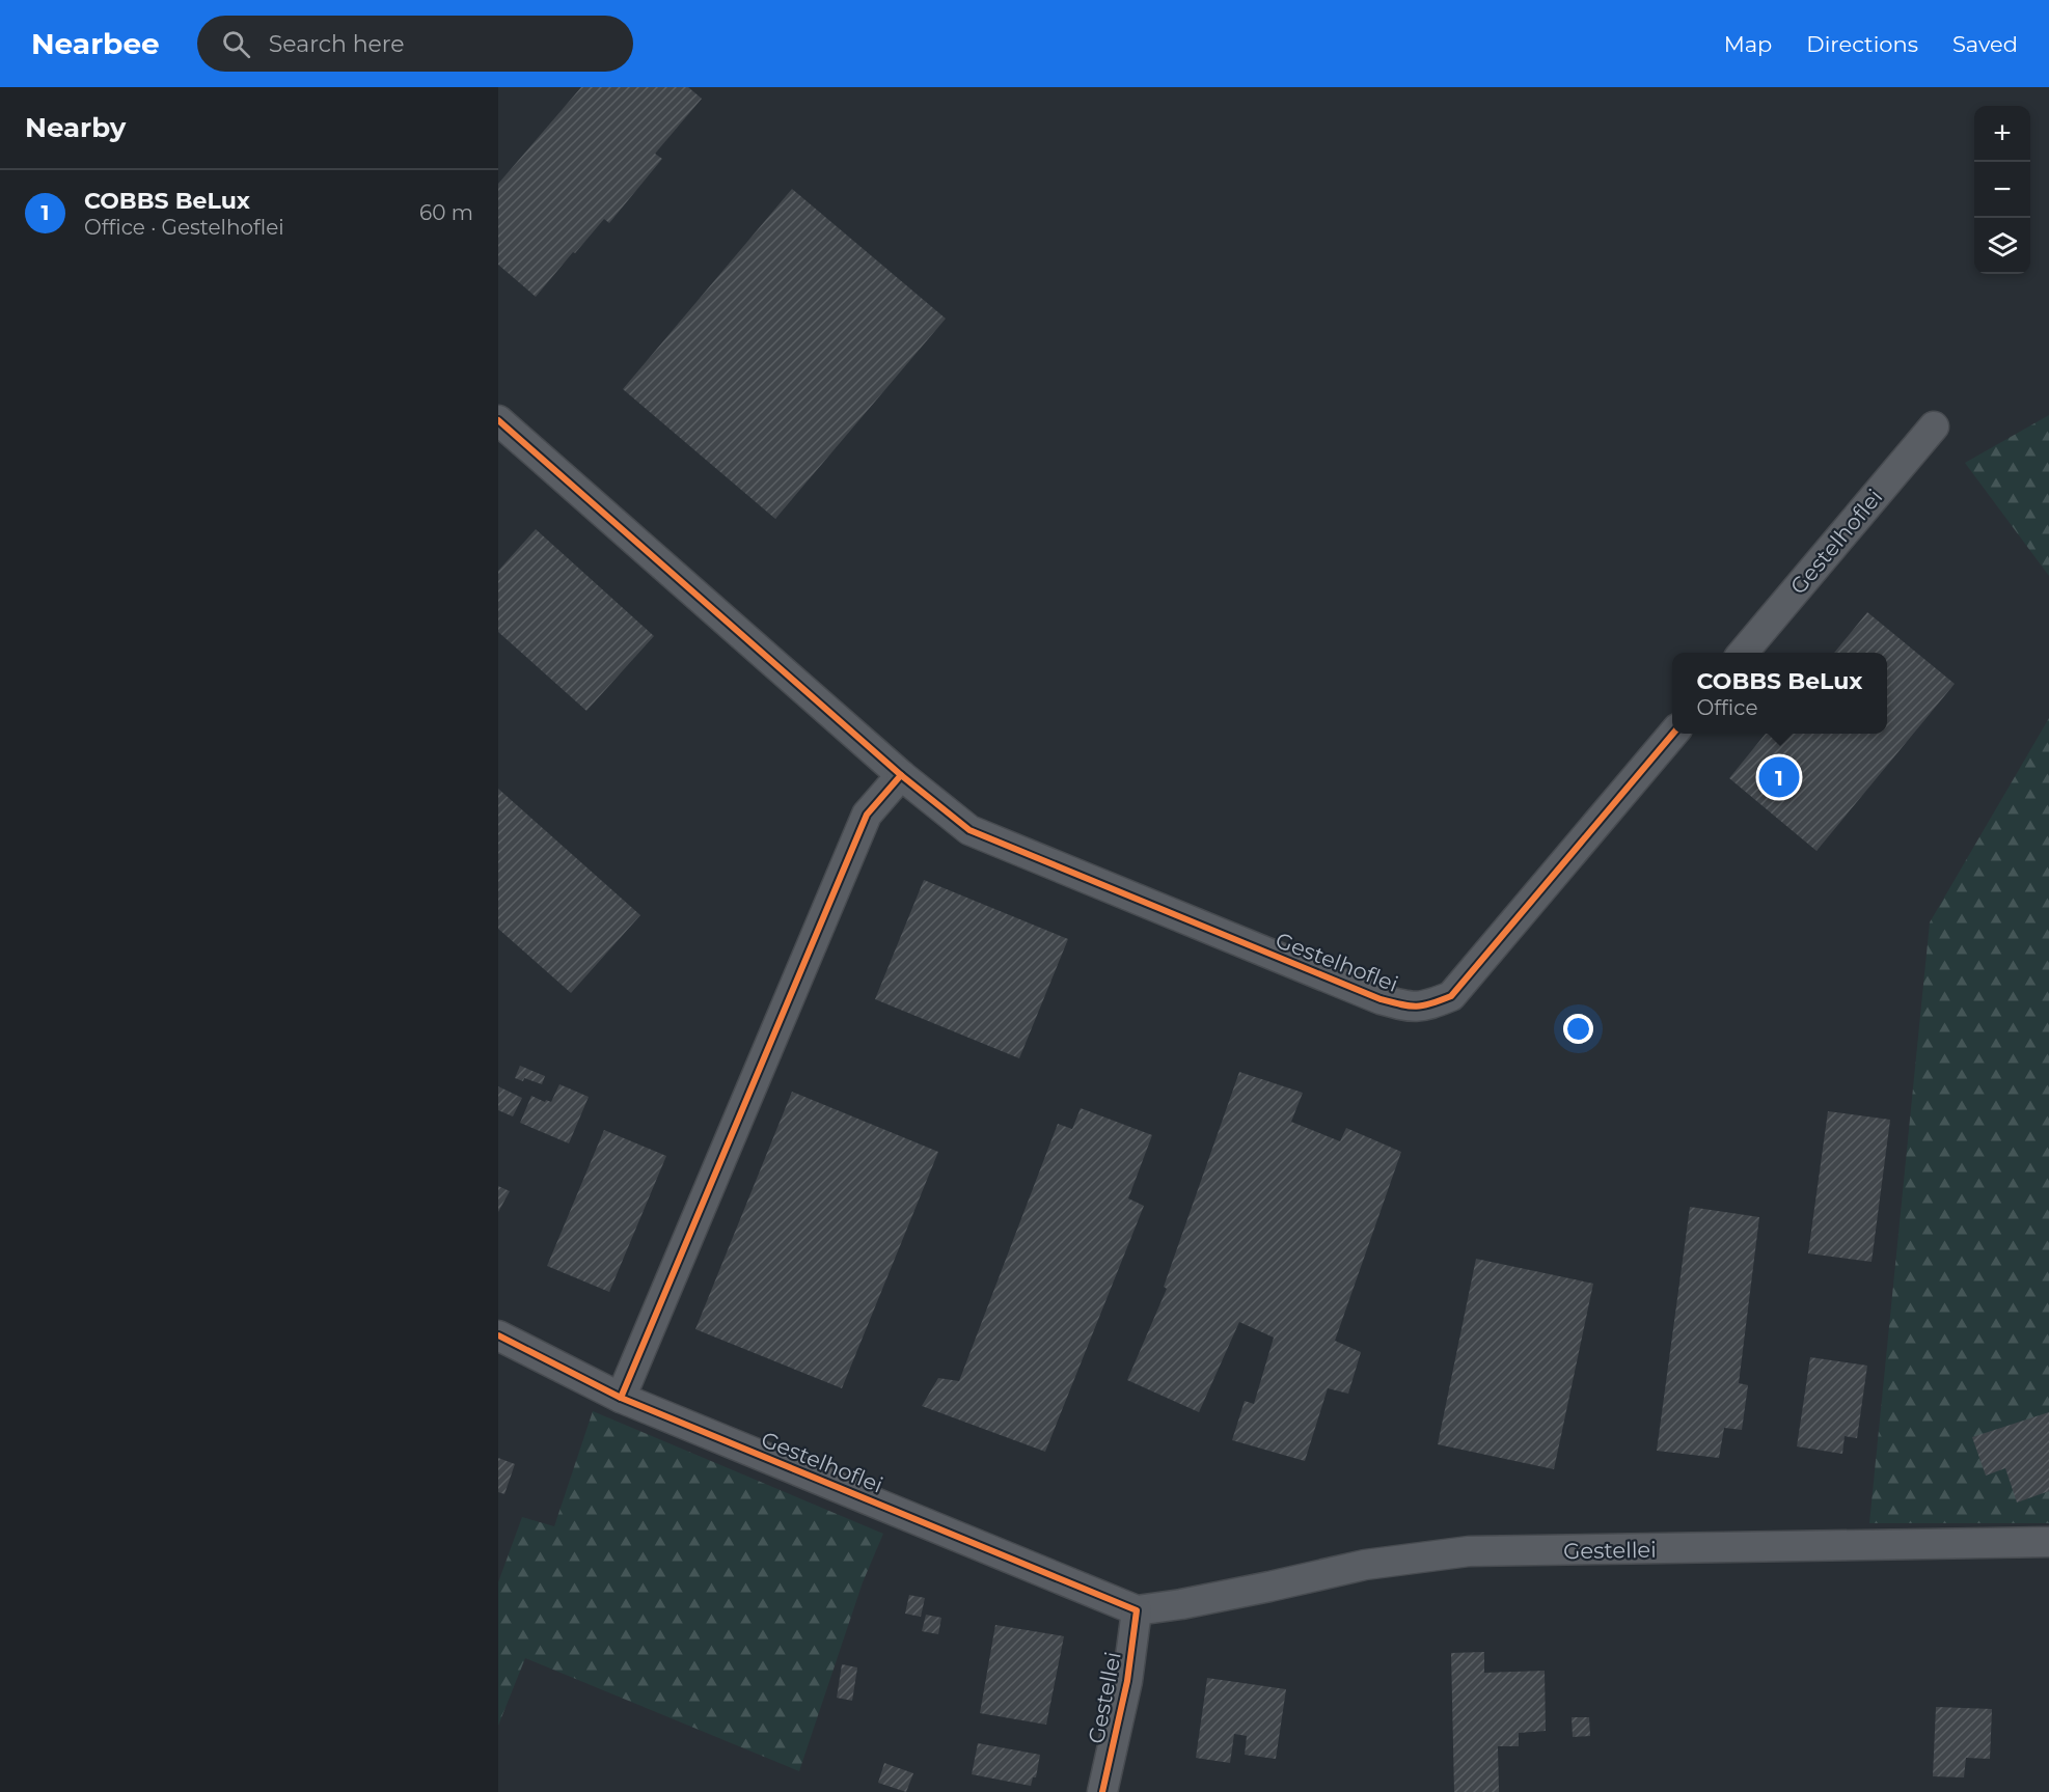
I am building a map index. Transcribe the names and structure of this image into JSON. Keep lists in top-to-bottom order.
{
  "streets": {
    "street": ["Gestelhoflei", "Gestellei"]
  },
  "crossings": [
    ["Gestelhoflei", "Gestellei"]
  ],
  "page": {
    "header": "Nearbee",
    "search": "Search here",
    "nav": ["Map", "Directions", "Saved"],
    "heading": "Nearby",
    "map_buttons": ["+", "−"],
    "list": [
      {
        "mark": "1",
        "name": "COBBS BeLux",
        "note": "Office · Gestelhoflei",
        "value": "60 m"
      }
    ],
    "popup": ["COBBS BeLux", "Office"],
    "pins": "1"
  }
}
